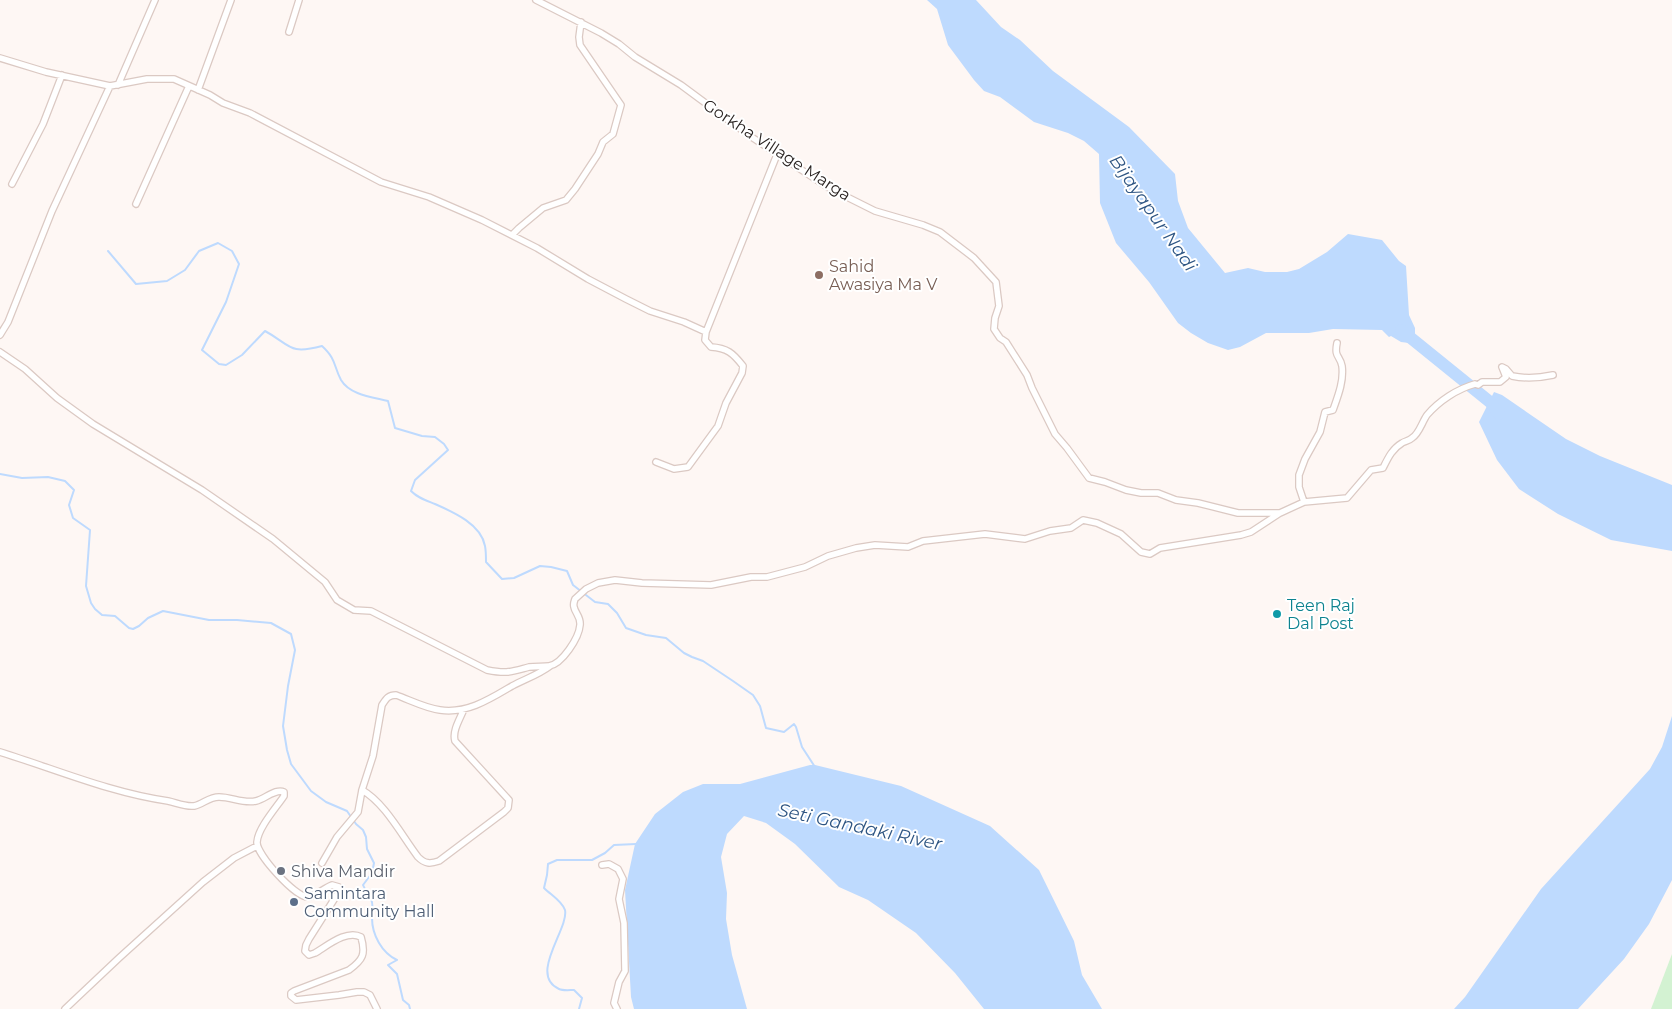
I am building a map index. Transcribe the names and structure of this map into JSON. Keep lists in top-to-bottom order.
{
  "streets": {
    "street": ["Gorkha Village Marga"]
  },
  "water": ["Bijayapur Nadi", "Seti Gandaki River"],
  "places": [
    "Sahid Awasiya Ma V",
    "Teen Raj Dal Post",
    "Shiva Mandir",
    "Samintara Community Hall"
  ]
}
